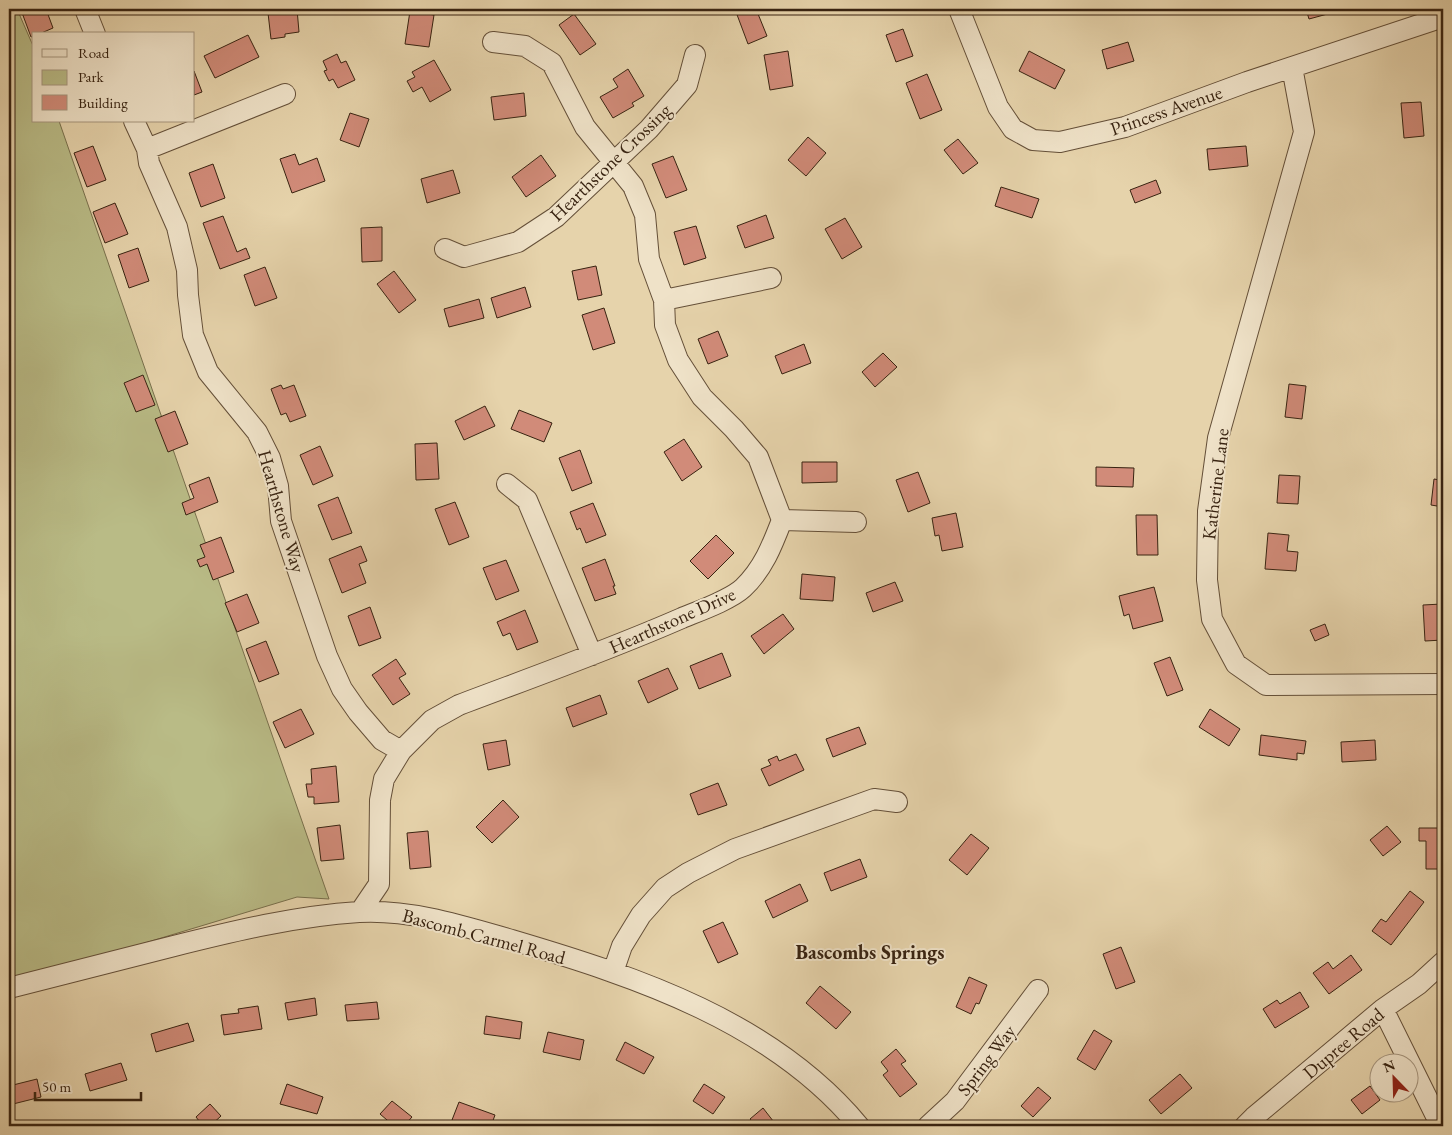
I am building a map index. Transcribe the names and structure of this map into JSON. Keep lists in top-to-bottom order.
{
  "streets": {
    "street": [
      "Princess Avenue",
      "Hearthstone Crossing",
      "Katherine Lane",
      "Hearthstone Way",
      "Hearthstone Drive",
      "Bascomb Carmel Road",
      "Dupree Road",
      "Spring Way"
    ]
  },
  "crossings": [
    ["Princess Avenue", "Katherine Lane"],
    ["Hearthstone Way", "Hearthstone Drive"],
    ["Hearthstone Drive", "Bascomb Carmel Road"]
  ],
  "districts": ["Bascombs Springs"],
  "legend": ["Road", "Park", "Building"],
  "scale_bar": "50 m",
  "north": "top left"
}
